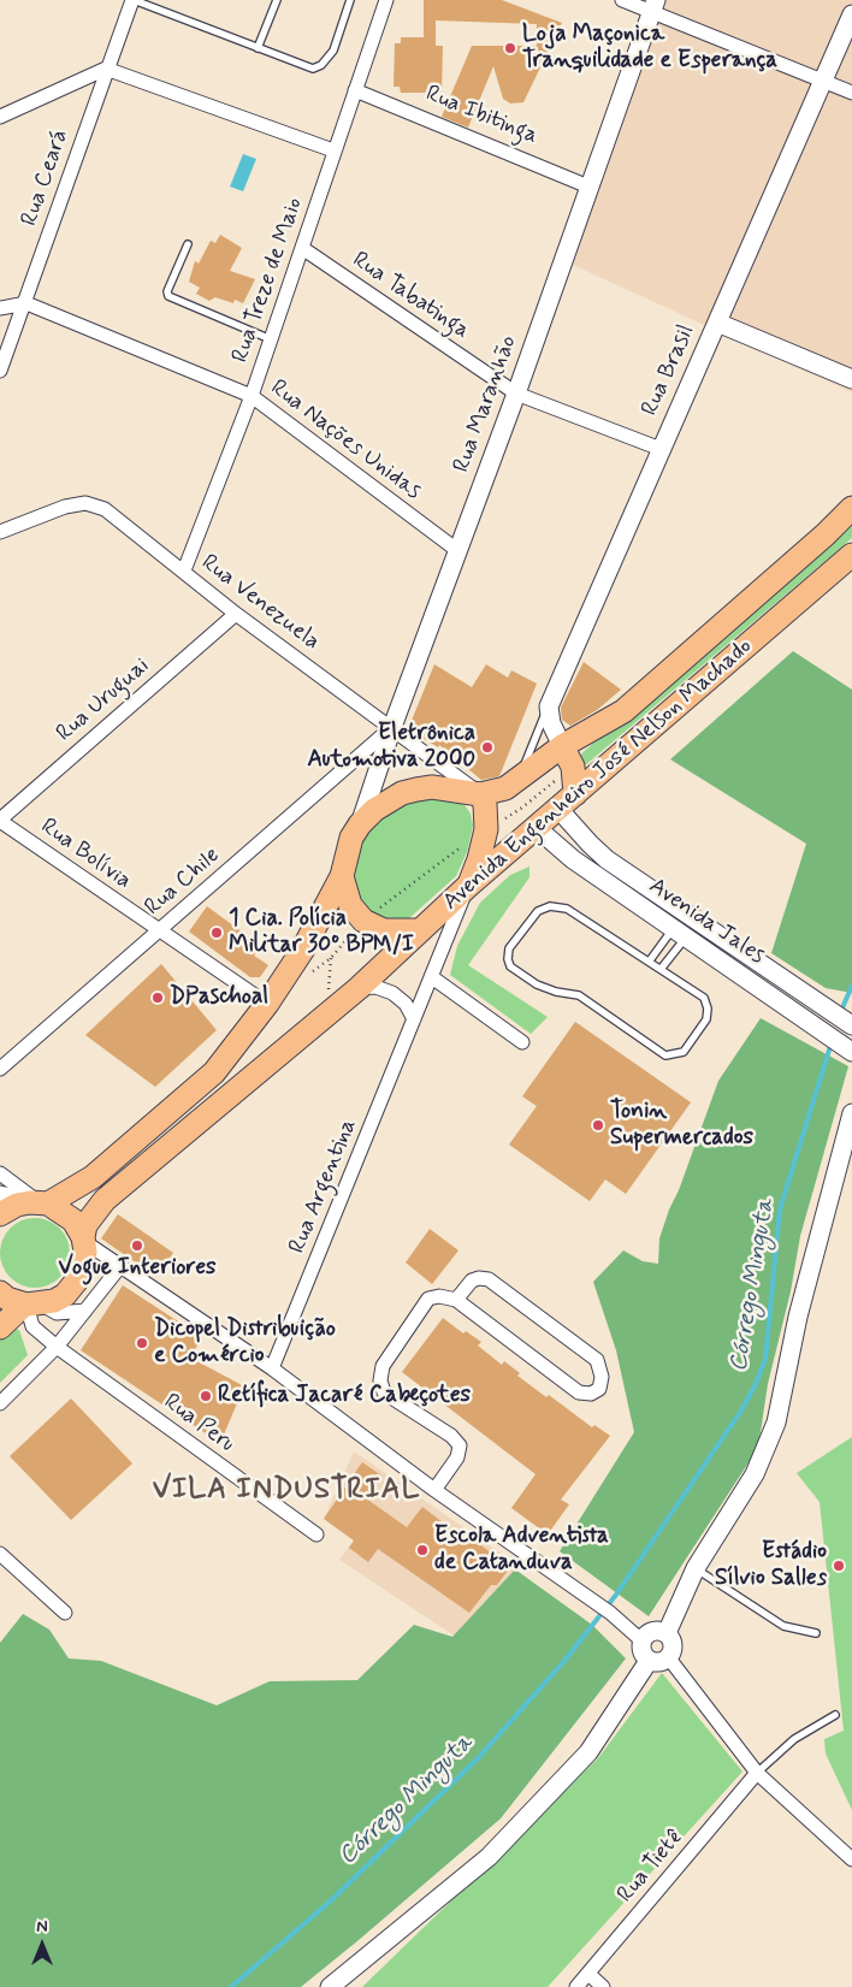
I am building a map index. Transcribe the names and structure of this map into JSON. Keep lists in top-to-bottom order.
{
  "streets": {
    "main road": ["Avenida Engenheiro José Nelson Machado"],
    "street": [
      "Rua Ibitinga",
      "Rua Ceará",
      "Rua Treze de Maio",
      "Rua Tabatinga",
      "Rua Brasil",
      "Rua Maranhão",
      "Rua Nações Unidas",
      "Rua Venezuela",
      "Rua Uruguai",
      "Rua Bolívia",
      "Rua Chile",
      "Avenida Jales",
      "Rua Argentina",
      "Rua Peru",
      "Rua Tietê"
    ]
  },
  "crossings": [
    ["Rua Ibitinga", "Rua Treze de Maio"],
    ["Rua Ibitinga", "Rua Maranhão"],
    ["Rua Ceará", "Rua Nações Unidas"],
    ["Rua Treze de Maio", "Rua Tabatinga"],
    ["Rua Treze de Maio", "Rua Nações Unidas"],
    ["Rua Treze de Maio", "Rua Venezuela"],
    ["Rua Tabatinga", "Rua Brasil"],
    ["Rua Tabatinga", "Rua Maranhão"],
    ["Rua Maranhão", "Rua Nações Unidas"],
    ["Rua Maranhão", "Rua Venezuela"],
    ["Rua Maranhão", "Avenida Engenheiro José Nelson Machado"],
    ["Rua Maranhão", "Rua Chile"],
    ["Rua Venezuela", "Rua Uruguai"],
    ["Rua Venezuela", "Avenida Engenheiro José Nelson Machado"],
    ["Rua Venezuela", "Rua Chile"],
    ["Rua Uruguai", "Rua Bolívia"],
    ["Avenida Engenheiro José Nelson Machado", "Rua Bolívia"],
    ["Avenida Engenheiro José Nelson Machado", "Avenida Jales"],
    ["Avenida Engenheiro José Nelson Machado", "Rua Argentina"],
    ["Avenida Engenheiro José Nelson Machado", "Rua Peru"],
    ["Rua Bolívia", "Rua Chile"]
  ],
  "districts": ["VILA INDUSTRIAL"],
  "water": ["Córrego Minguta"],
  "places": [
    "Loja Maçonica Tranquilidade e Esperança",
    "Eletrônica Automotiva 2000",
    "1 Cia. Polícia Militar 30º BPM/I",
    "DPaschoal",
    "Tonin Supermercados",
    "Vogue Interiores",
    "Dicopel Distribuição e Comércio",
    "Retífica Jacaré Cabeçotes",
    "Escola Adventista de Catanduva",
    "Estádio Sílvio Salles"
  ],
  "north": "top"
}
